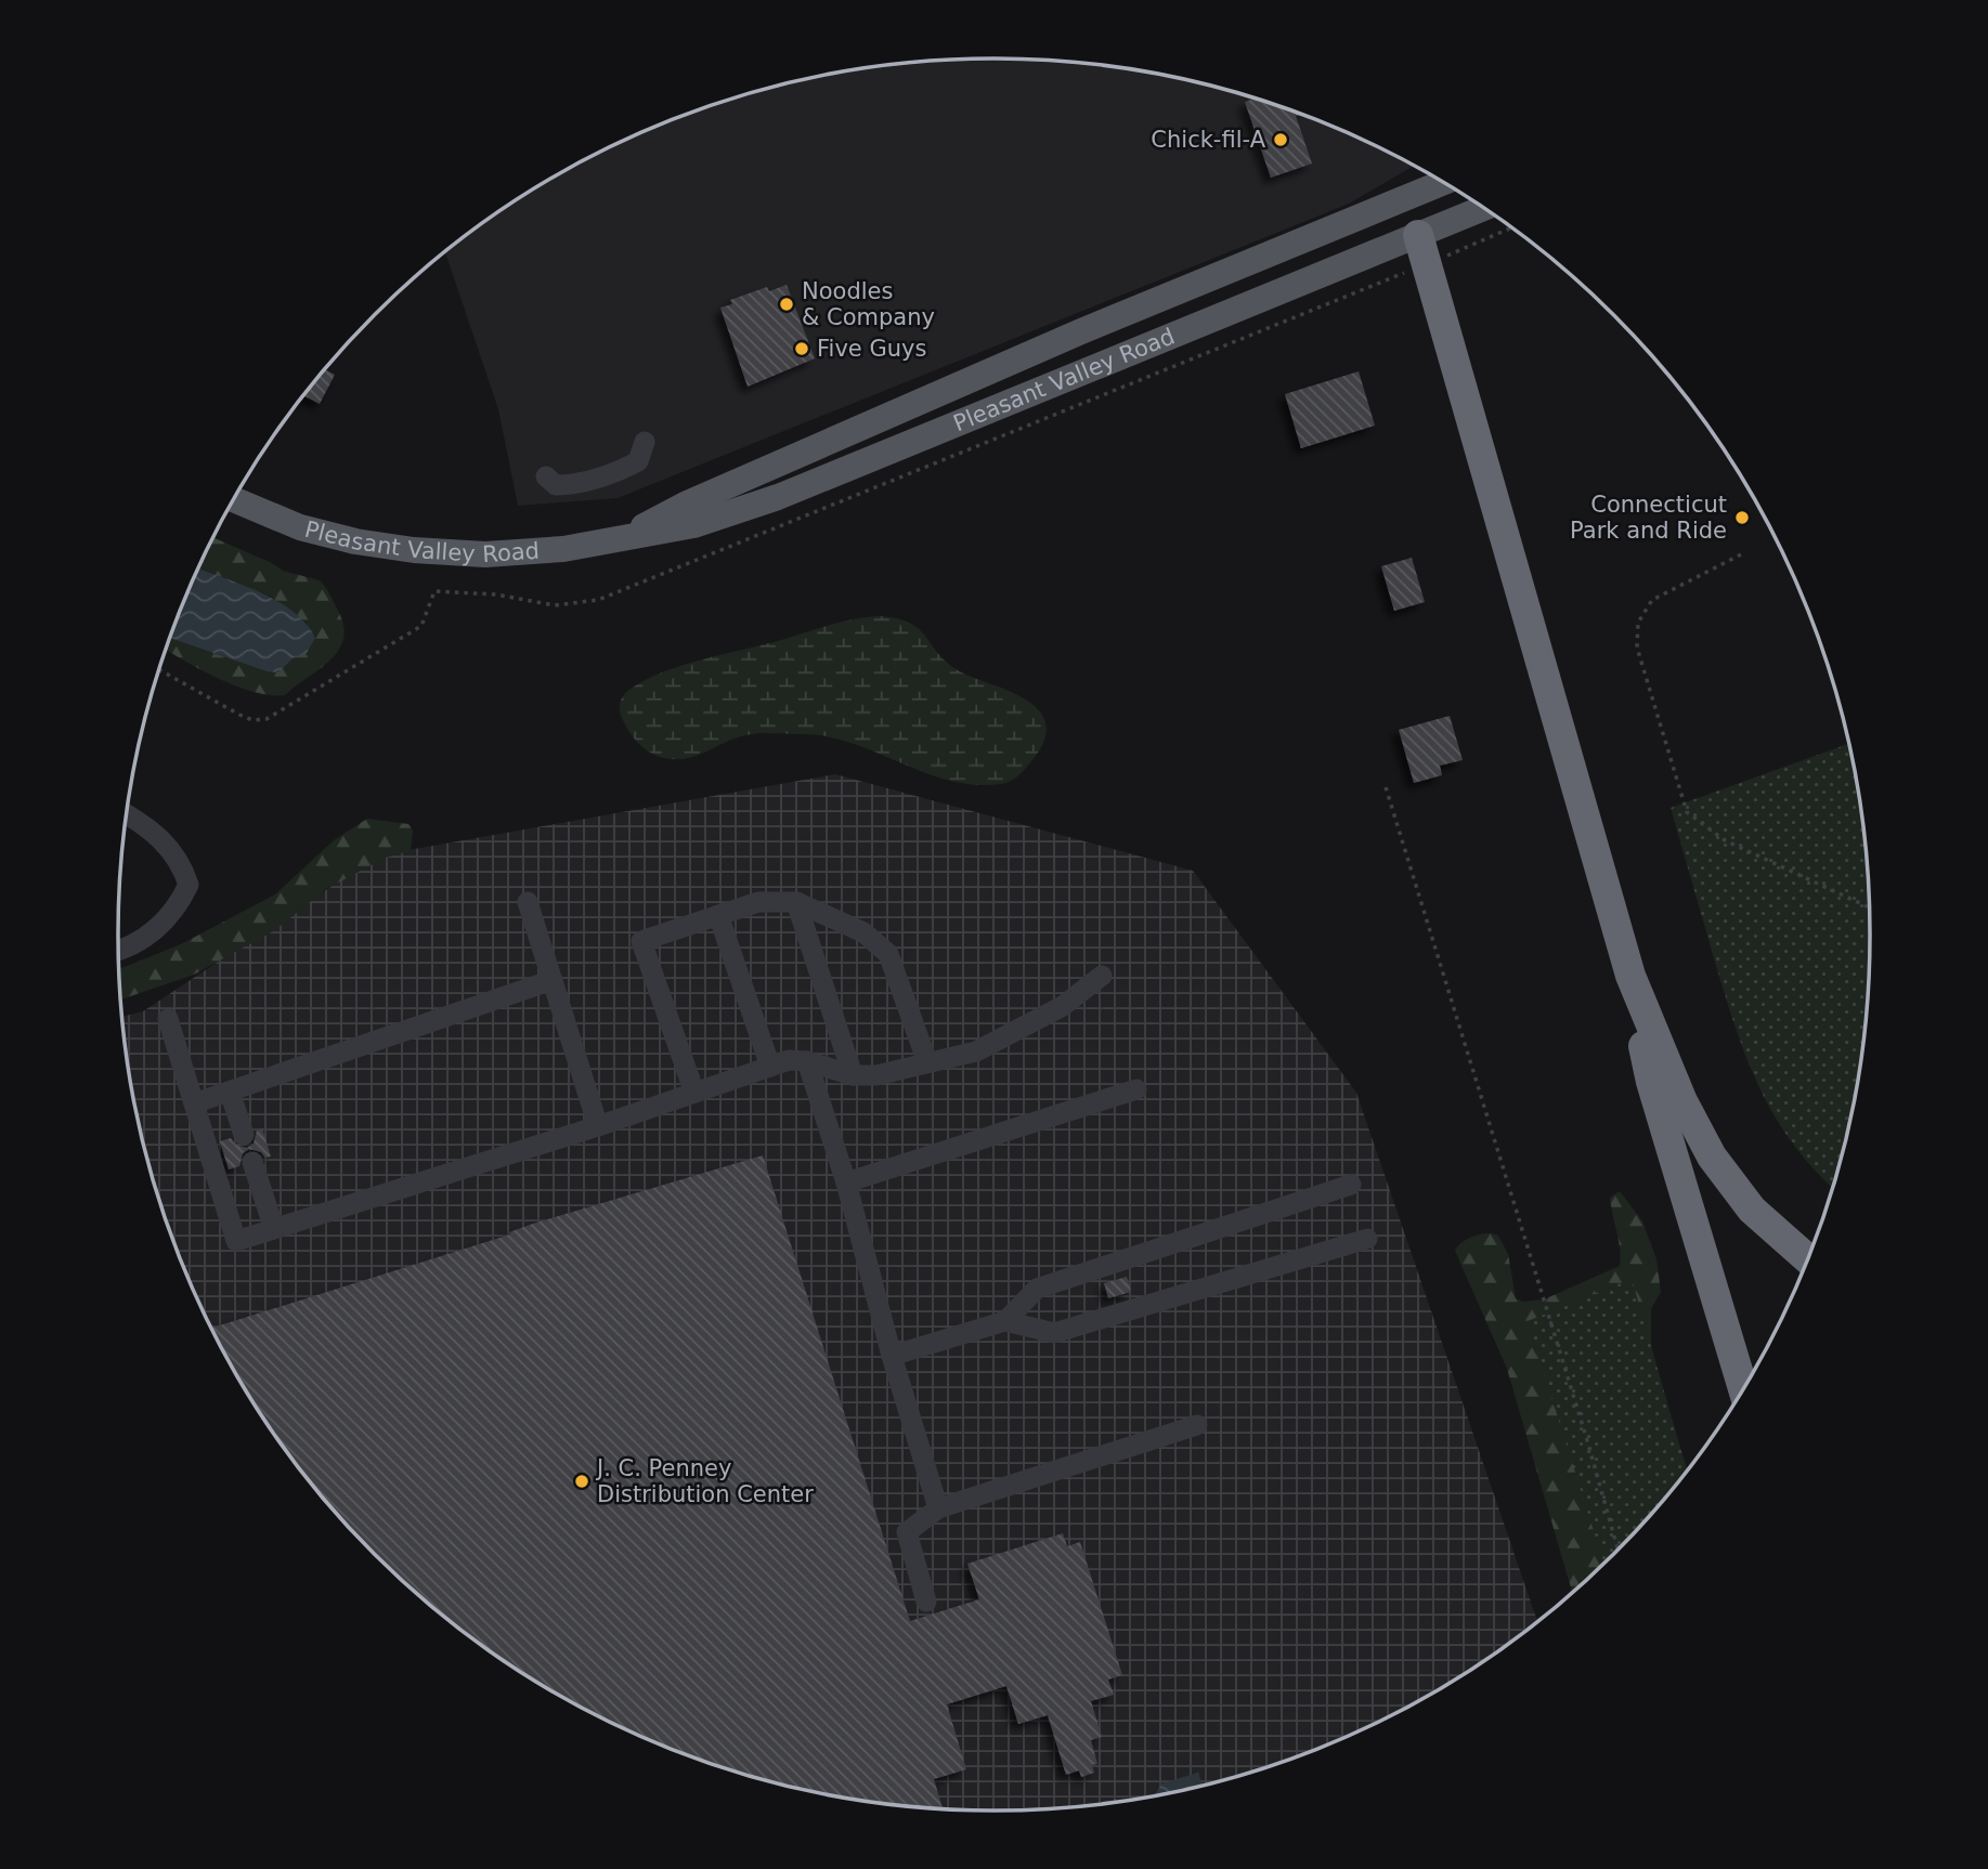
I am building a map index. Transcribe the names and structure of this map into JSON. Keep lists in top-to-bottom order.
{
  "streets": {
    "main road": ["Pleasant Valley Road"]
  },
  "places": [
    "Chick-fil-A",
    "Noodles & Company",
    "Five Guys",
    "Connecticut Park and Ride",
    "J. C. Penney Distribution Center"
  ]
}
